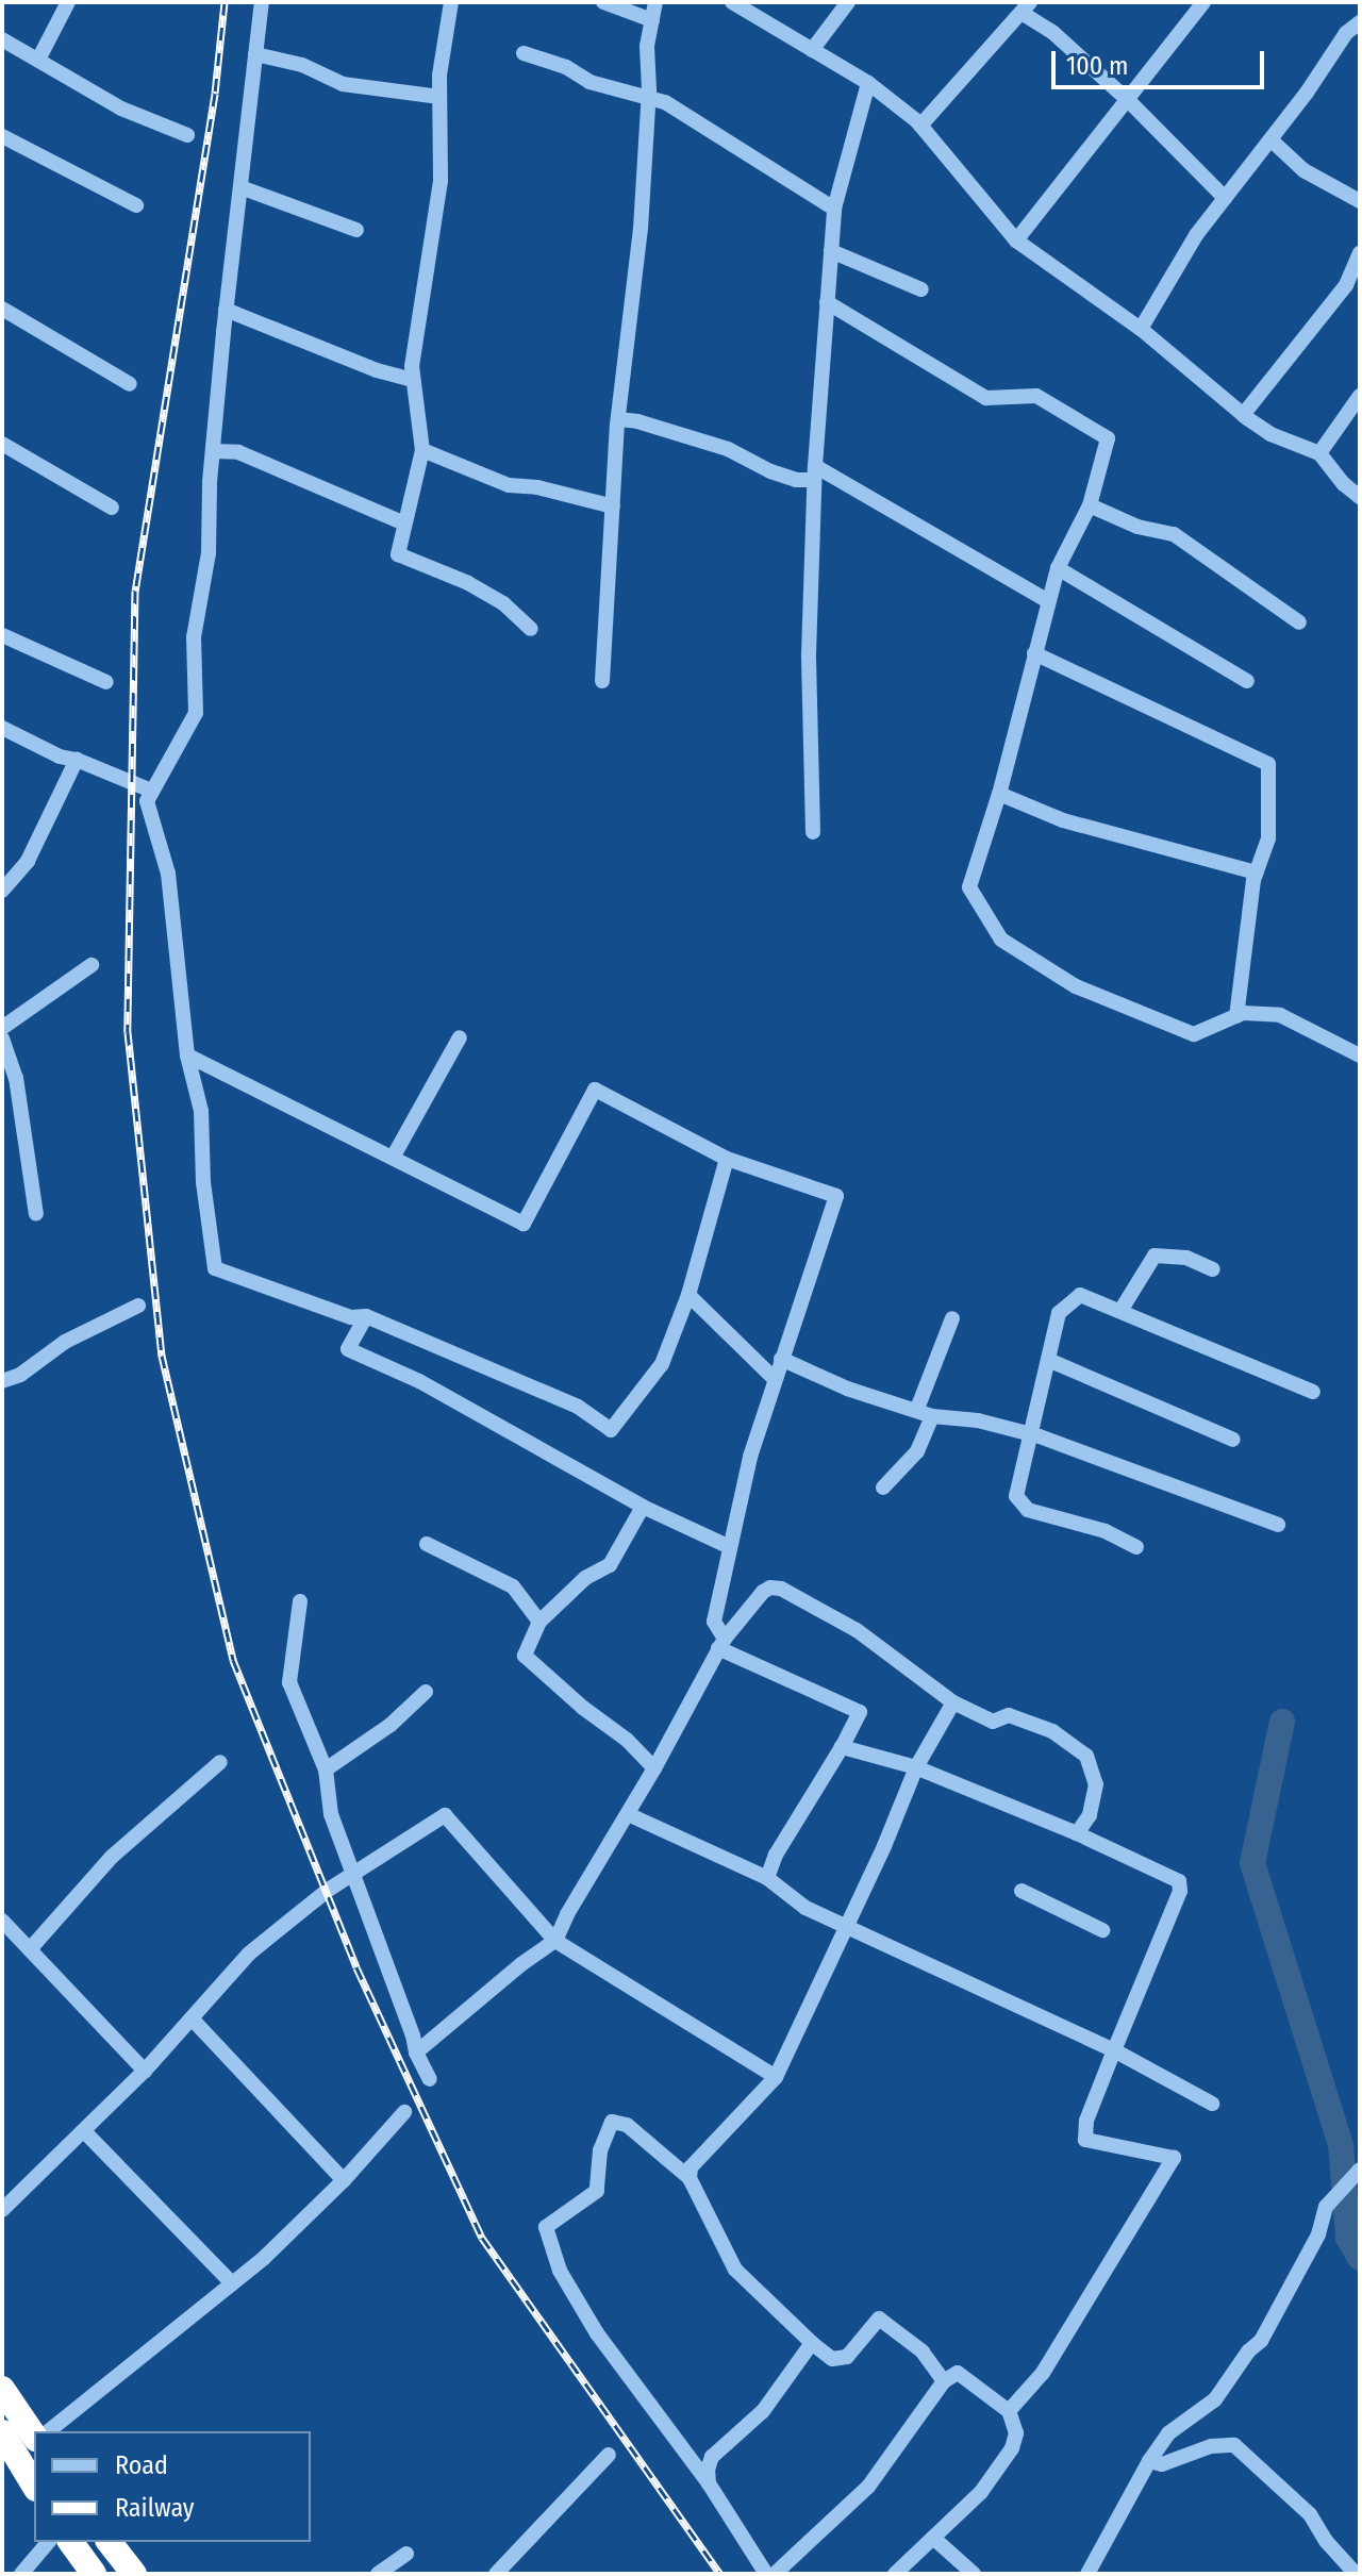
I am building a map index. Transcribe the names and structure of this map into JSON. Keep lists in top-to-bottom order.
{
  "legend": ["Road", "Railway"],
  "scale_bar": "100 m"
}
